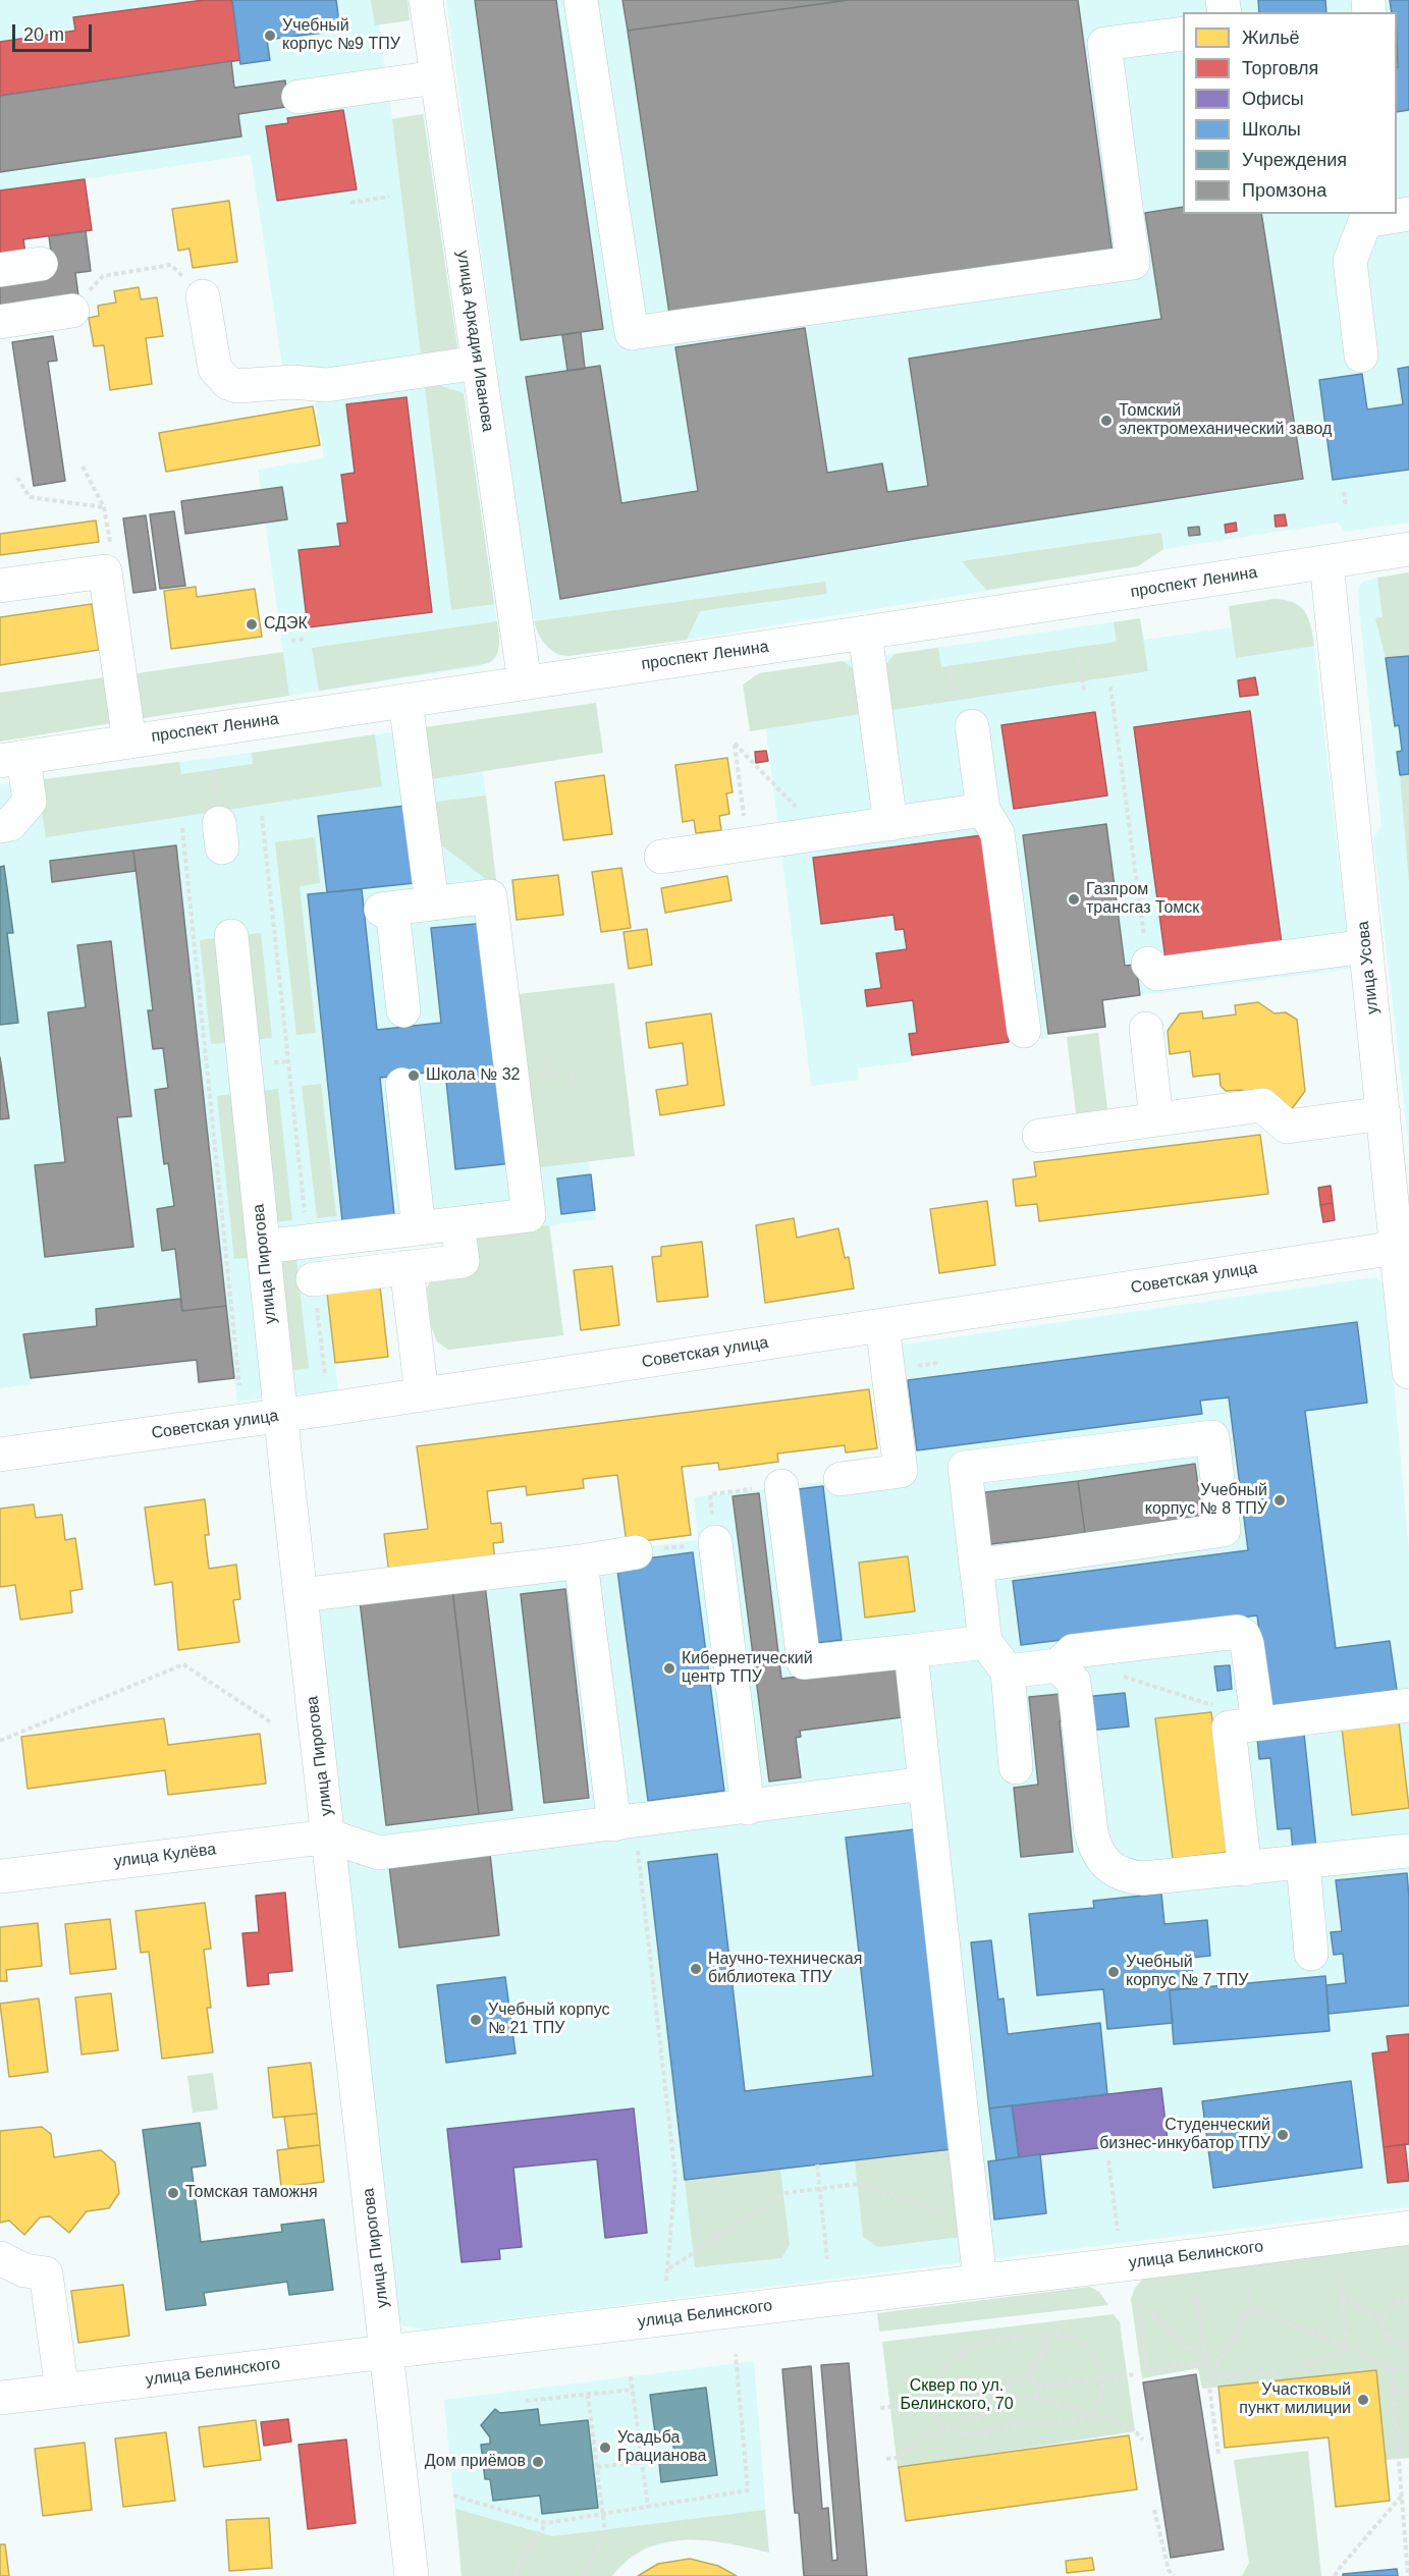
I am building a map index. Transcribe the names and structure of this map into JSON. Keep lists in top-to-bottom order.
{
  "streets": {
    "street": [
      "улица Аркадия Иванова",
      "проспект Ленина",
      "улица Усова",
      "улица Пирогова",
      "Советская улица",
      "улица Кулёва",
      "улица Белинского"
    ]
  },
  "crossings": [
    ["улица Аркадия Иванова", "проспект Ленина"],
    ["проспект Ленина", "улица Усова"],
    ["улица Усова", "Советская улица"],
    ["улица Пирогова", "Советская улица"],
    ["улица Пирогова", "улица Кулёва"],
    ["улица Пирогова", "улица Белинского"]
  ],
  "parks": ["Сквер по ул. Белинского, 70"],
  "places": [
    "Учебный корпус №9 ТПУ",
    "Томский электромеханический завод",
    "СДЭК",
    "Газпром трансгаз Томск",
    "Школа № 32",
    "Учебный корпус № 8 ТПУ",
    "Кибернетический центр ТПУ",
    "Научно-техническая библиотека ТПУ",
    "Учебный корпус № 7 ТПУ",
    "Учебный корпус № 21 ТПУ",
    "Студенческий бизнес-инкубатор ТПУ",
    "Томская таможня",
    "Участковый пункт милиции",
    "Усадьба Грацианова",
    "Дом приёмов"
  ],
  "legend": [
    "Жильё",
    "Торговля",
    "Офисы",
    "Школы",
    "Учреждения",
    "Промзона"
  ],
  "scale_bar": "20 m"
}
